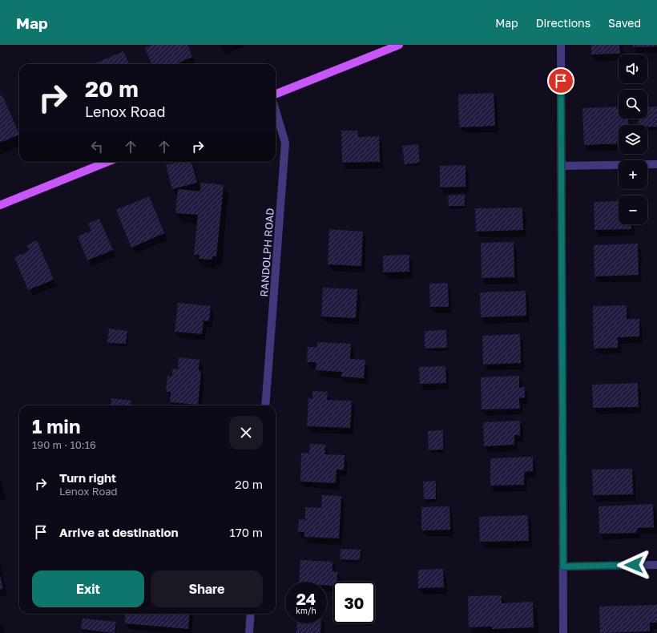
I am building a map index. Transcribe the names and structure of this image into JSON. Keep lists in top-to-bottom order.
{
  "streets": {
    "street": ["RANDOLPH ROAD"]
  },
  "page": {
    "header": "Map",
    "nav": ["Map", "Directions", "Saved"],
    "map_buttons": ["+", "−"],
    "turn": ["20 m", "Lenox Road"],
    "heading": ["1 min", "190 m · 10:16"],
    "list": [
      {
        "name": "Turn right",
        "note": "Lenox Road",
        "value": "20 m"
      },
      {
        "name": "Arrive at destination",
        "value": "170 m"
      }
    ],
    "buttons": ["Exit", "Share"],
    "speed": "24 km/h",
    "limit": "30"
  }
}
